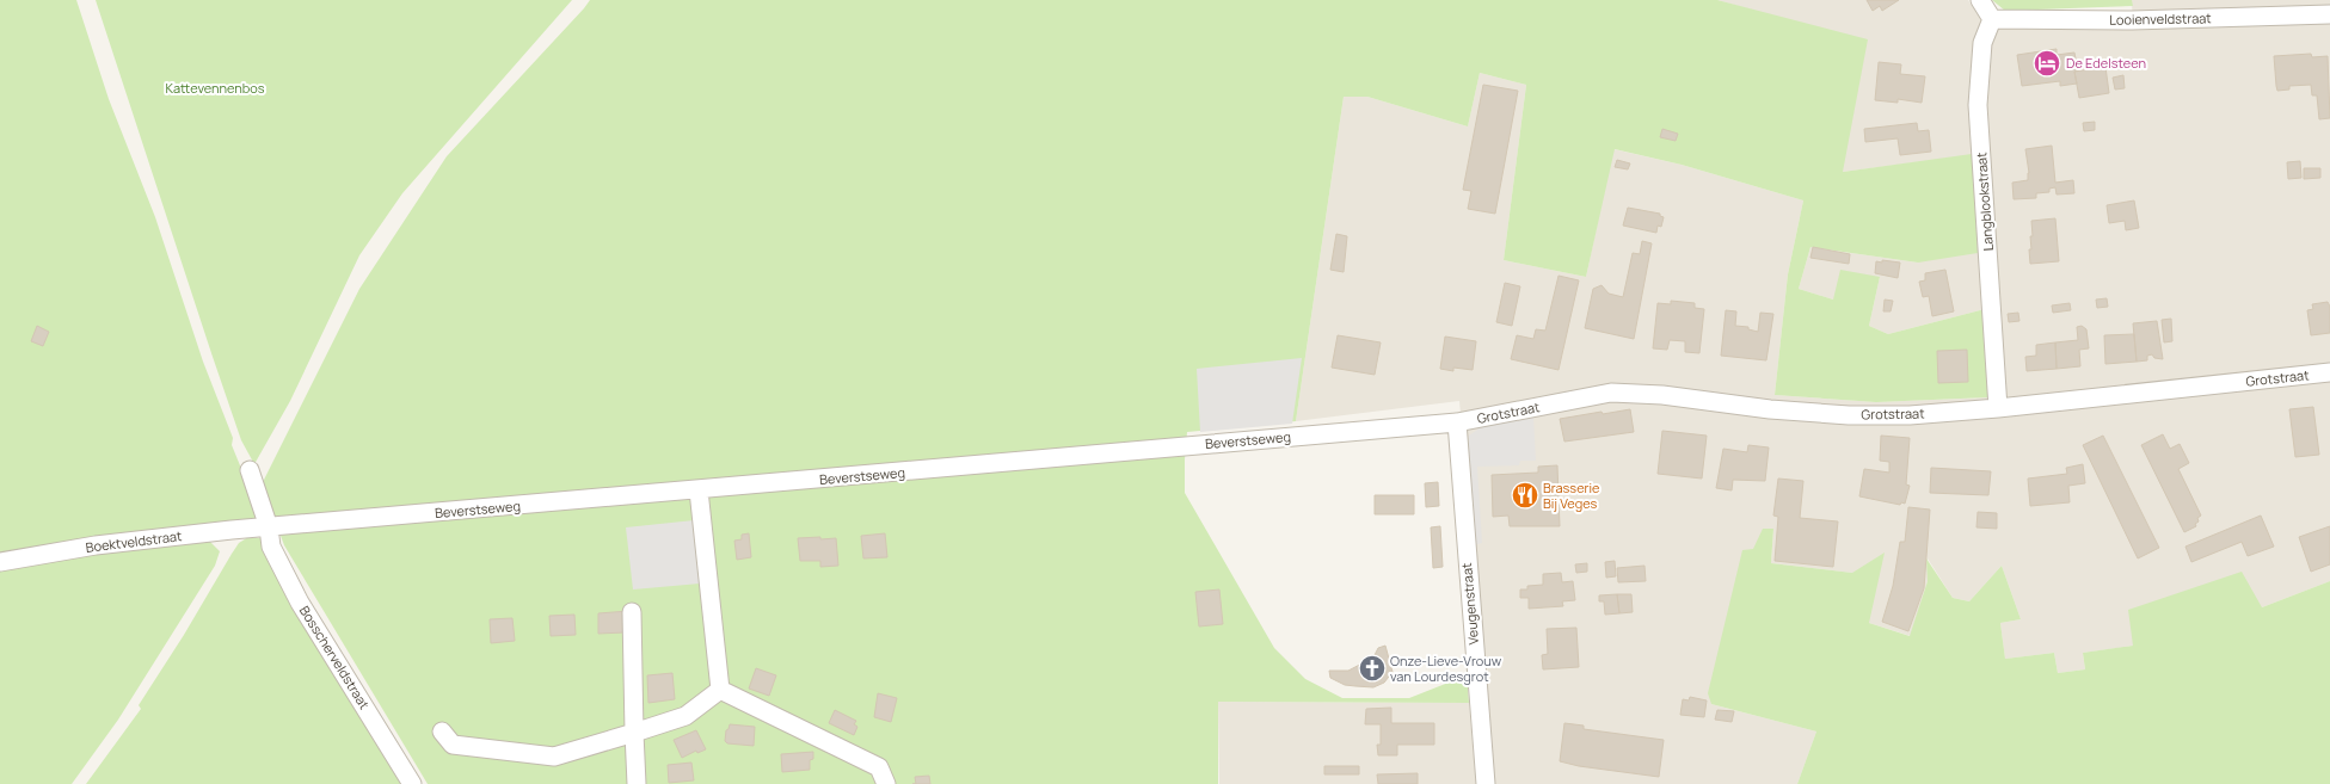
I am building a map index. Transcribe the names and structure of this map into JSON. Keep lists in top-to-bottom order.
{
  "streets": {
    "street": [
      "Looienveldstraat",
      "Langblookstraat",
      "Grotstraat",
      "Beverstseweg",
      "Boektveldstraat",
      "Veugenstraat",
      "Bosscherveldstraat"
    ]
  },
  "crossings": [
    ["Looienveldstraat", "Langblookstraat"],
    ["Langblookstraat", "Grotstraat"],
    ["Grotstraat", "Beverstseweg"],
    ["Grotstraat", "Veugenstraat"],
    ["Beverstseweg", "Boektveldstraat"],
    ["Beverstseweg", "Veugenstraat"],
    ["Beverstseweg", "Bosscherveldstraat"],
    ["Boektveldstraat", "Bosscherveldstraat"]
  ],
  "parks": ["Kattevennenbos"],
  "places": {
    "hotel": ["De Edelsteen"],
    "restaurant": ["Brasserie Bij Veges"],
    "church": ["Onze-Lieve-Vrouw van Lourdesgrot"]
  }
}
